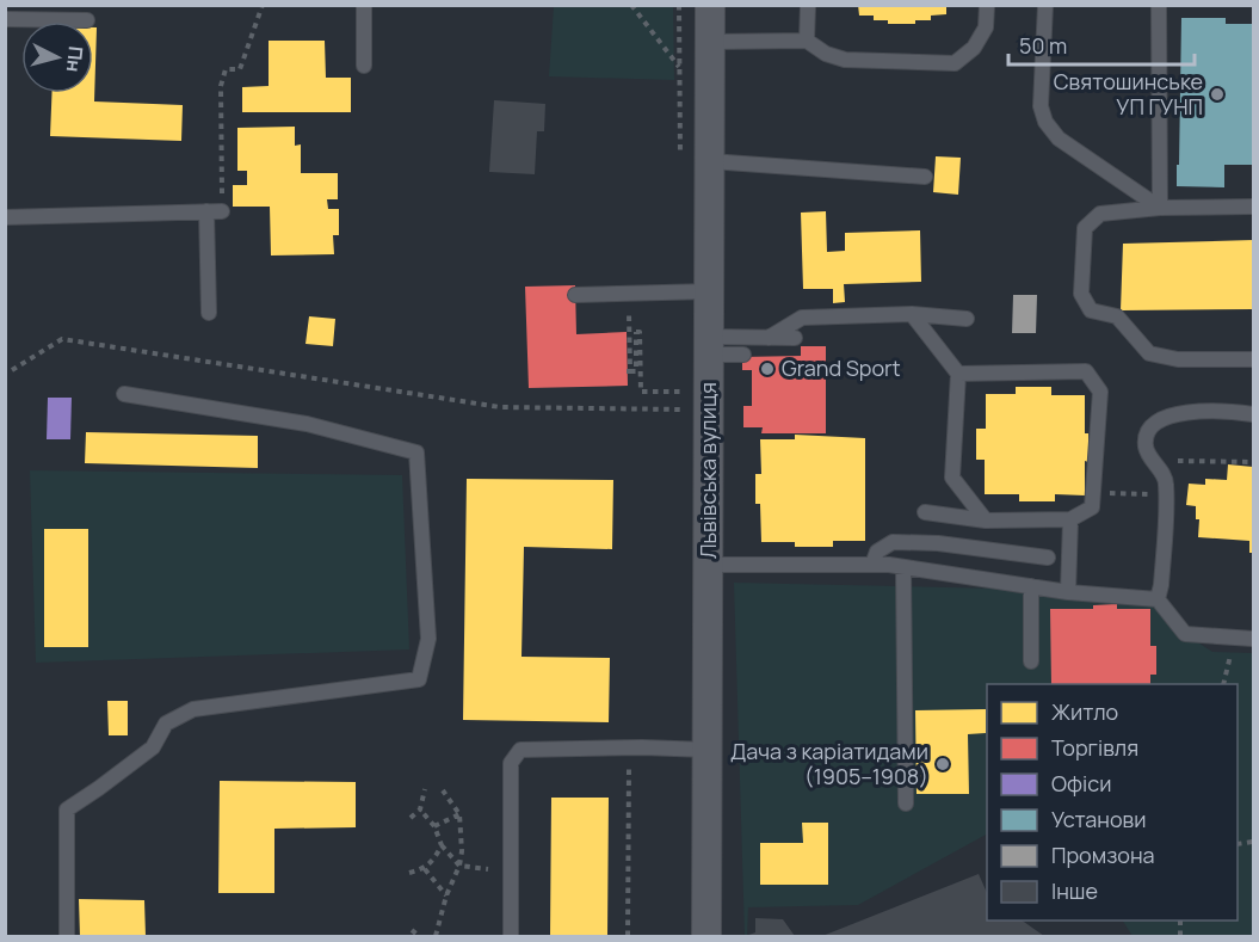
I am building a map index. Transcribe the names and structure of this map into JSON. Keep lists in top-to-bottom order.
{
  "streets": {
    "street": ["Львівська вулиця"]
  },
  "places": ["Святошинське УП ГУНП", "Grand Sport", "Дача з каріатидами (1905–1908)"],
  "legend": [
    "Житло",
    "Торгівля",
    "Офіси",
    "Установи",
    "Промзона",
    "Інше"
  ],
  "scale_bar": "50 m",
  "north": "right"
}
